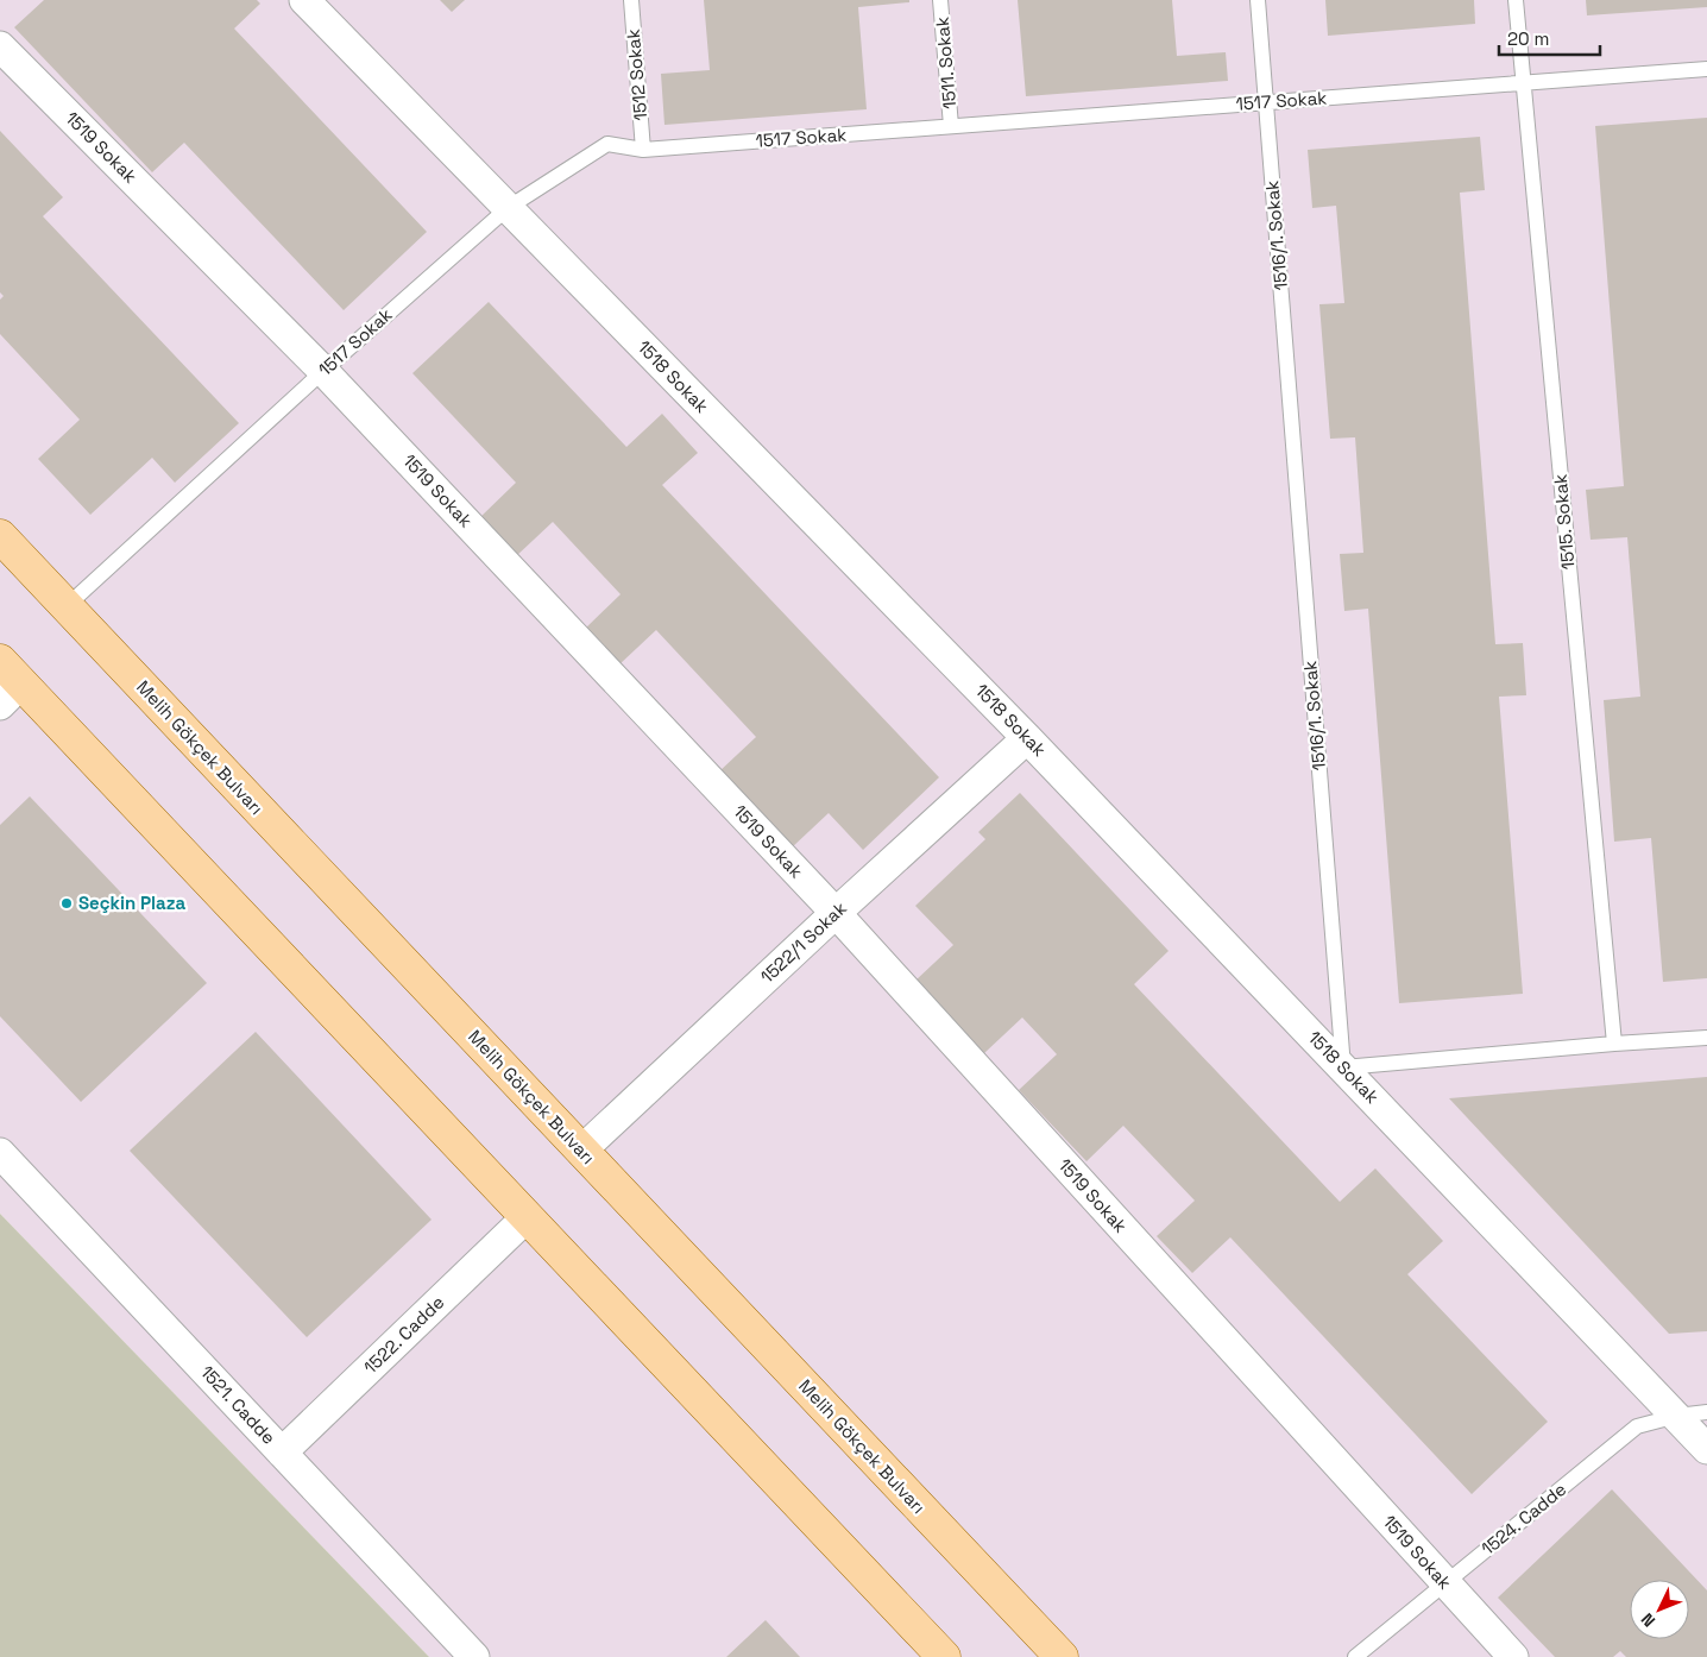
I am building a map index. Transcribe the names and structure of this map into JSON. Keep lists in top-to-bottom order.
{
  "streets": {
    "main road": ["Melih Gökçek Bulvarı"],
    "street": [
      "1519 Sokak",
      "1518 Sokak",
      "1522/1 Sokak",
      "1522. Cadde",
      "1521. Cadde"
    ],
    "lane": [
      "1511. Sokak",
      "1512 Sokak",
      "1517 Sokak",
      "1516/1. Sokak",
      "1515. Sokak",
      "1524. Cadde"
    ]
  },
  "crossings": [
    ["1511. Sokak", "1517 Sokak"],
    ["1512 Sokak", "1517 Sokak"],
    ["1517 Sokak", "1519 Sokak"],
    ["1517 Sokak", "1516/1. Sokak"],
    ["1517 Sokak", "1518 Sokak"],
    ["1517 Sokak", "1515. Sokak"],
    ["1517 Sokak", "Melih Gökçek Bulvarı"],
    ["1519 Sokak", "1522/1 Sokak"],
    ["1519 Sokak", "1524. Cadde"],
    ["1516/1. Sokak", "1518 Sokak"],
    ["1518 Sokak", "1522/1 Sokak"],
    ["1518 Sokak", "1524. Cadde"],
    ["Melih Gökçek Bulvarı", "1522/1 Sokak"],
    ["1522. Cadde", "1521. Cadde"]
  ],
  "places": ["Seçkin Plaza"],
  "scale_bar": "20 m",
  "north": "bottom left"
}
